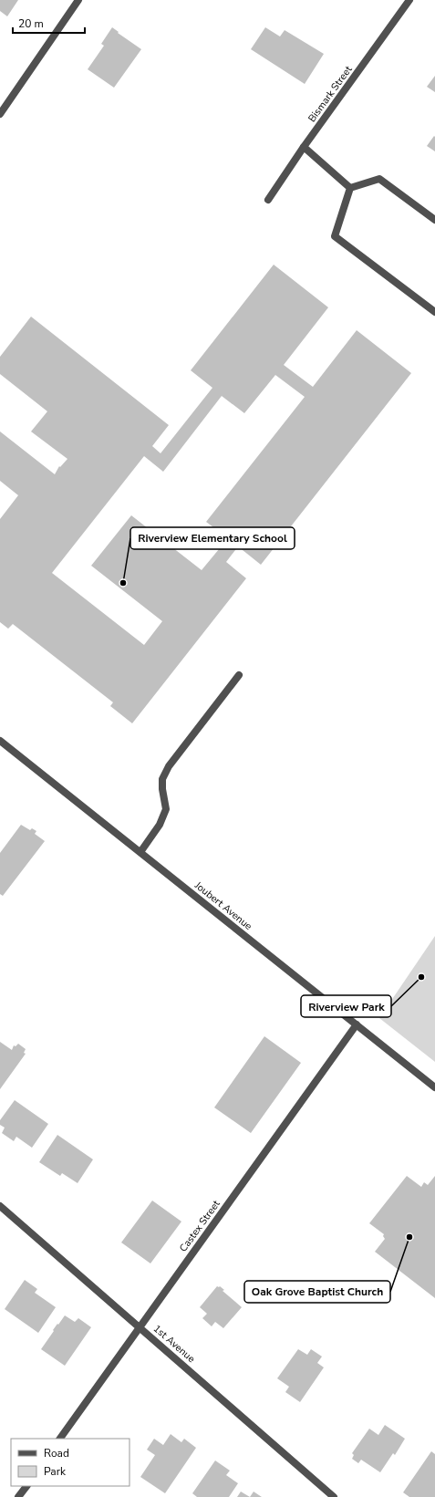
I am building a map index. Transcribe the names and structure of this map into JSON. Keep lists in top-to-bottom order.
{
  "streets": {
    "street": [
      "Bismark Street",
      "Joubert Avenue",
      "Castex Street",
      "1st Avenue"
    ]
  },
  "crossings": [
    ["Joubert Avenue", "Castex Street"],
    ["Castex Street", "1st Avenue"]
  ],
  "places": ["Riverview Elementary School", "Riverview Park", "Oak Grove Baptist Church"],
  "legend": ["Road", "Park"],
  "scale_bar": "20 m"
}
